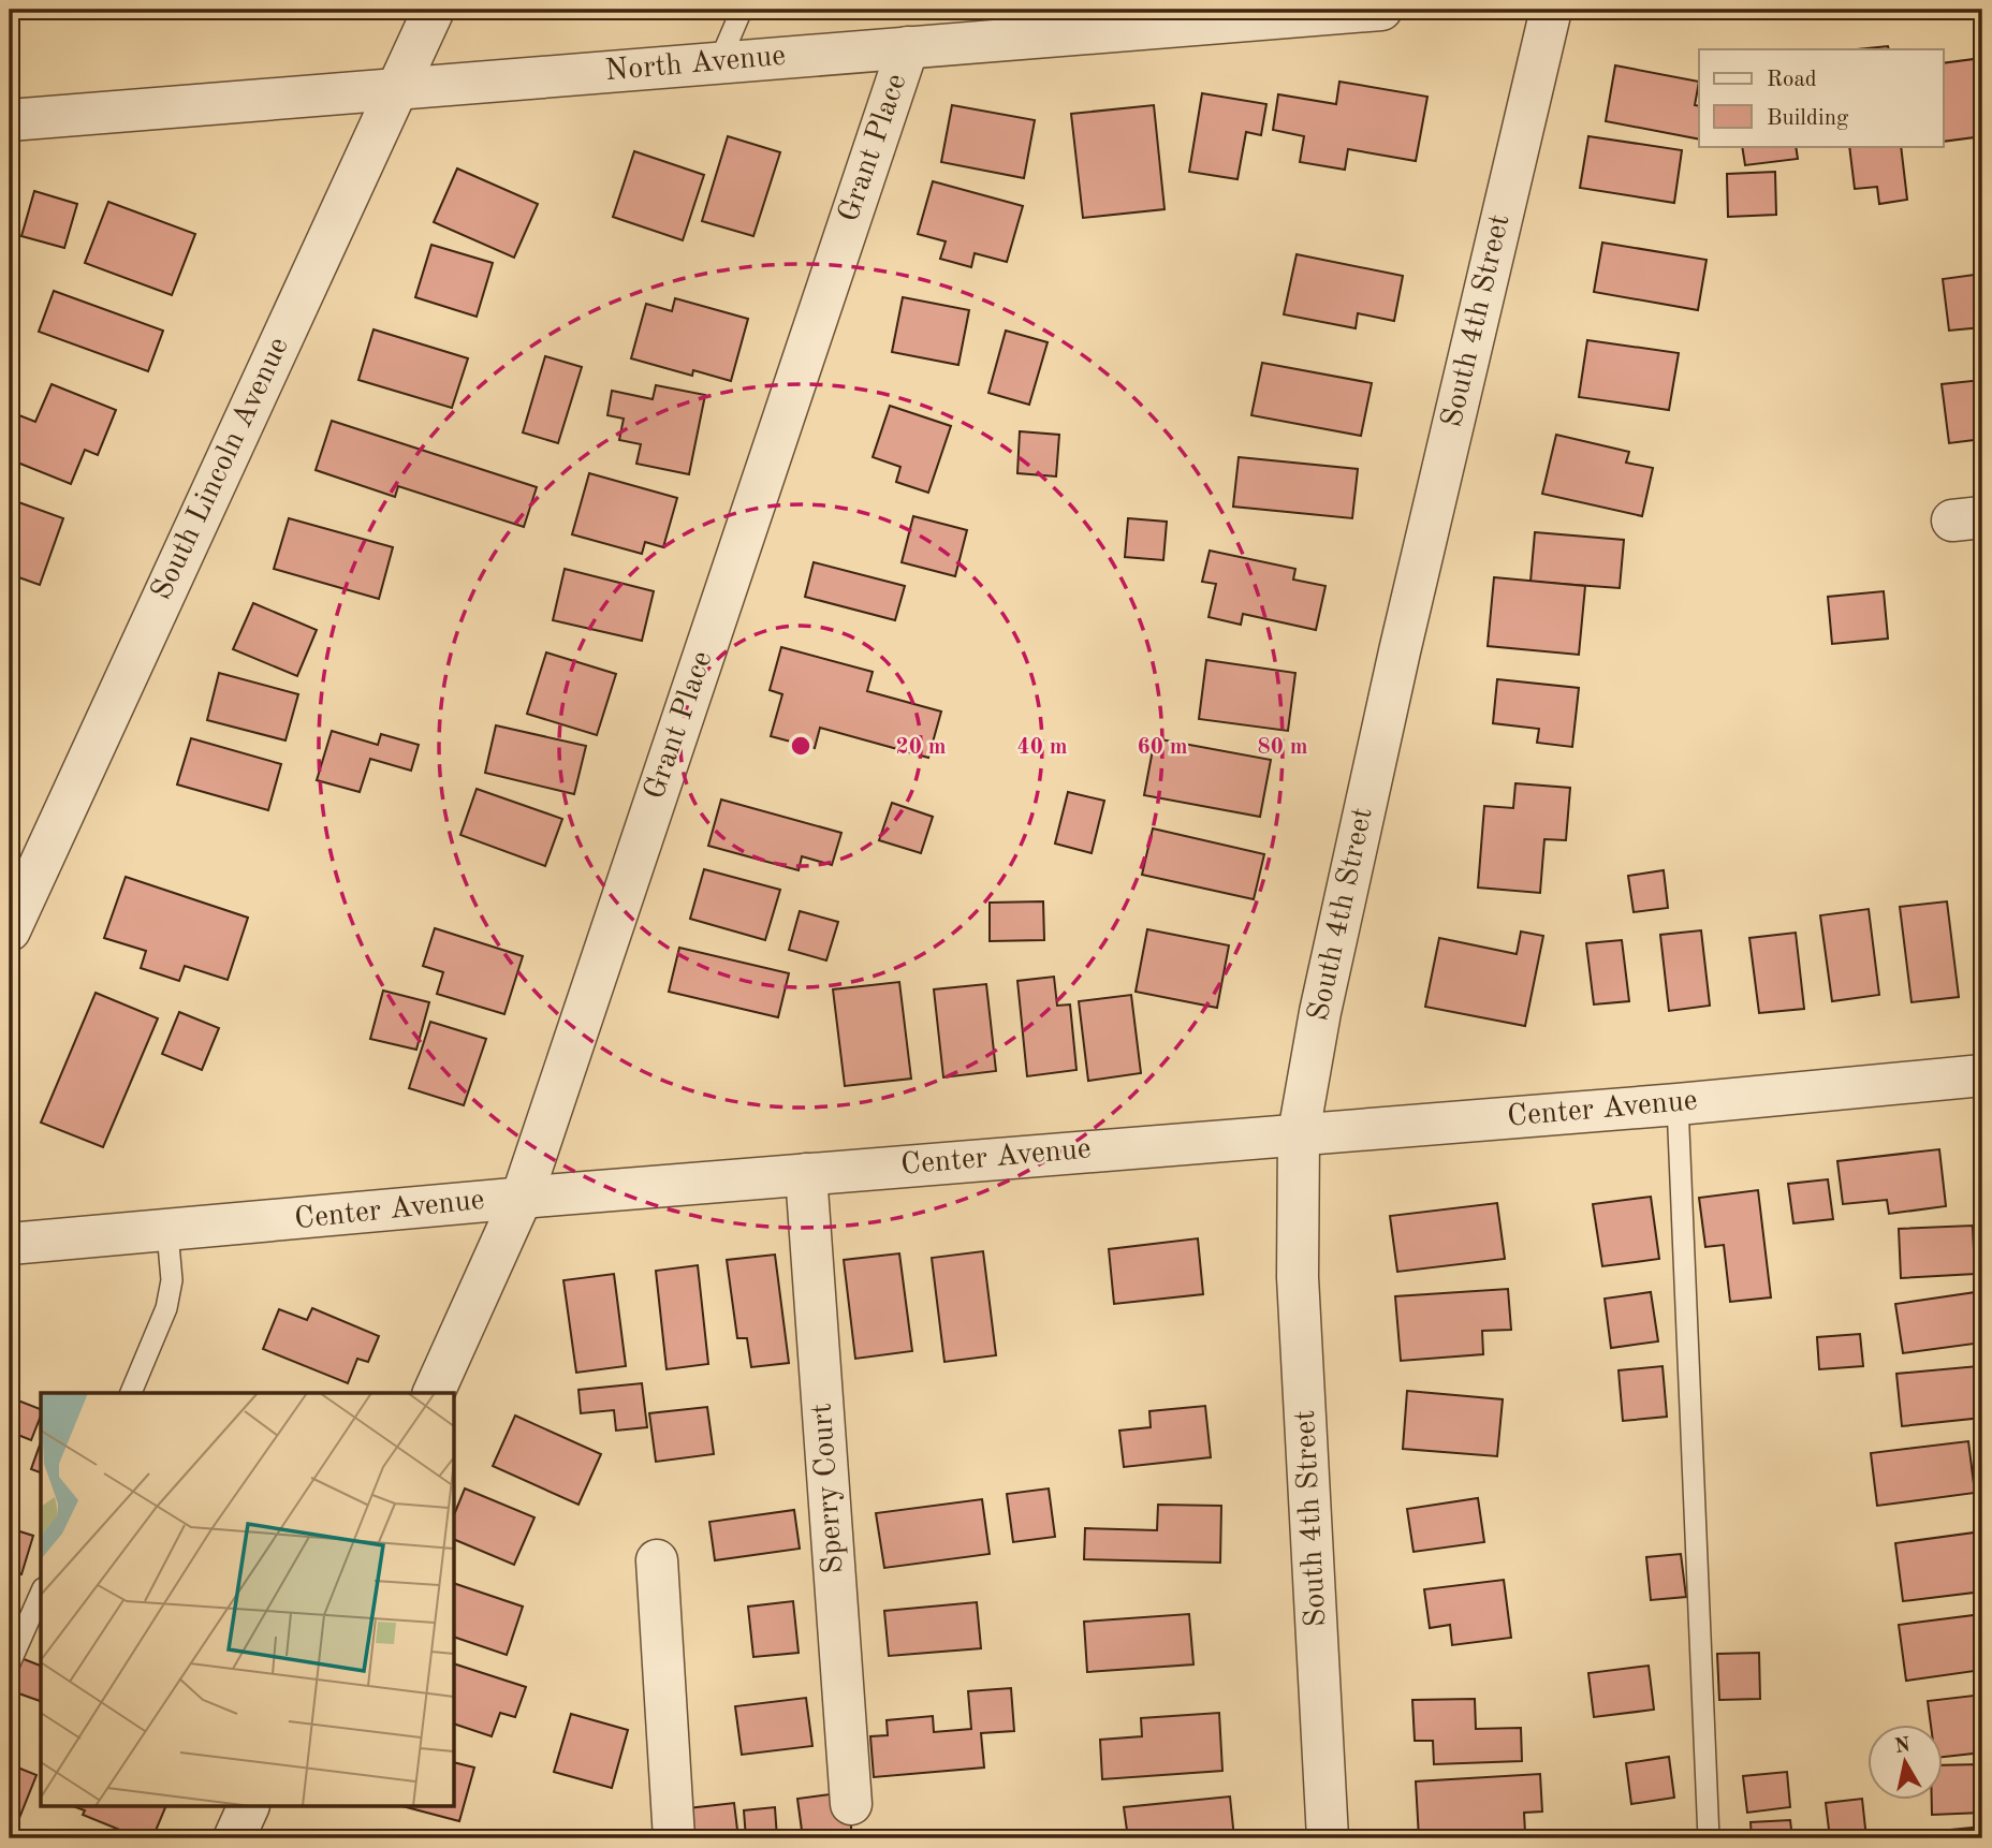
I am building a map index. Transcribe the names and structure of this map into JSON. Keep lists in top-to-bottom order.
{
  "streets": {
    "street": [
      "North Avenue",
      "Grant Place",
      "South 4th Street",
      "South Lincoln Avenue",
      "Center Avenue",
      "Sperry Court"
    ]
  },
  "crossings": [
    ["North Avenue", "Grant Place"],
    ["North Avenue", "South Lincoln Avenue"],
    ["Grant Place", "Center Avenue"],
    ["South 4th Street", "Center Avenue"],
    ["Center Avenue", "Sperry Court"]
  ],
  "legend": ["Road", "Building"],
  "north": "top",
  "rings": [
    "20 m",
    "40 m",
    "60 m",
    "80 m"
  ]
}
